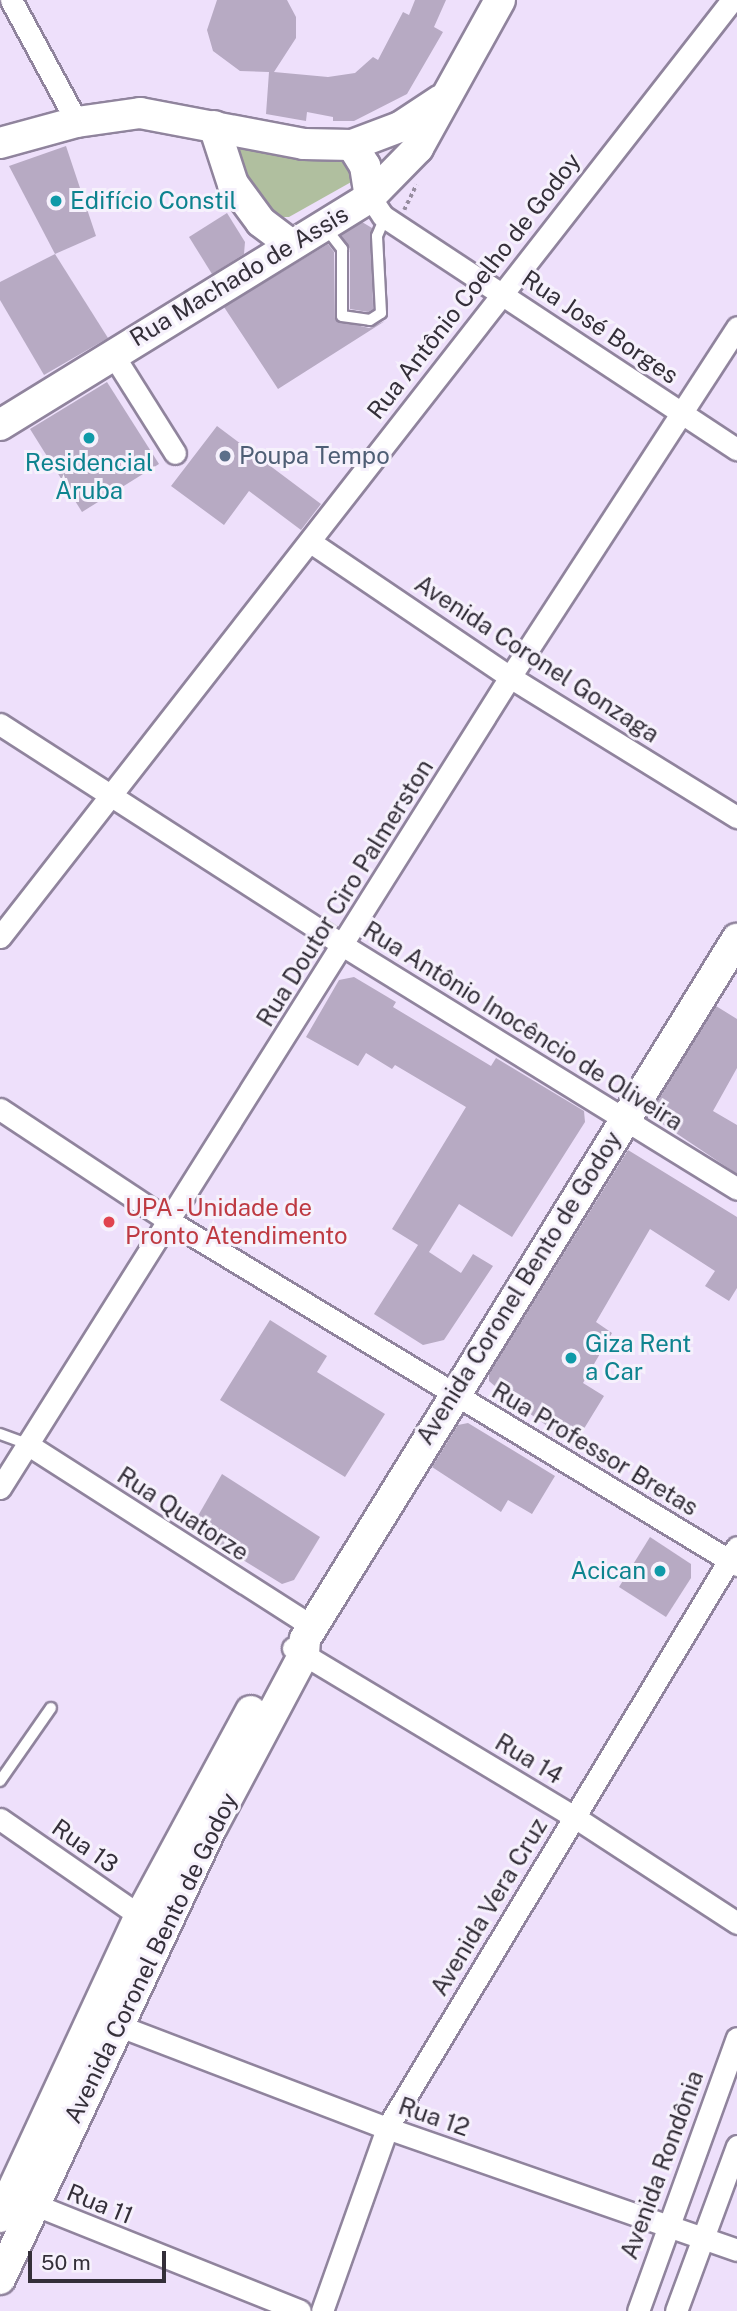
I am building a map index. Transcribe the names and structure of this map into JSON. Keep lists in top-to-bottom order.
{
  "streets": {
    "main road": ["Rua Machado de Assis", "Avenida Coronel Bento de Godoy"],
    "street": [
      "Rua Antônio Coelho de Godoy",
      "Rua José Borges",
      "Avenida Coronel Gonzaga",
      "Rua Doutor Ciro Palmerston",
      "Rua Antônio Inocêncio de Oliveira",
      "Rua Professor Bretas",
      "Rua Quatorze",
      "Rua 14",
      "Rua 13",
      "Avenida Vera Cruz",
      "Rua 12",
      "Avenida Rondônia",
      "Rua 11"
    ]
  },
  "crossings": [
    ["Rua Machado de Assis", "Rua José Borges"],
    ["Rua Antônio Coelho de Godoy", "Rua José Borges"],
    ["Rua Antônio Coelho de Godoy", "Avenida Coronel Gonzaga"],
    ["Rua Antônio Coelho de Godoy", "Rua Antônio Inocêncio de Oliveira"],
    ["Rua José Borges", "Rua Doutor Ciro Palmerston"],
    ["Avenida Coronel Gonzaga", "Rua Doutor Ciro Palmerston"],
    ["Rua Doutor Ciro Palmerston", "Rua Antônio Inocêncio de Oliveira"],
    ["Rua Doutor Ciro Palmerston", "Rua Professor Bretas"],
    ["Rua Doutor Ciro Palmerston", "Rua Quatorze"],
    ["Rua Antônio Inocêncio de Oliveira", "Avenida Coronel Bento de Godoy"],
    ["Avenida Coronel Bento de Godoy", "Rua Professor Bretas"],
    ["Avenida Coronel Bento de Godoy", "Rua Quatorze"],
    ["Avenida Coronel Bento de Godoy", "Rua 14"],
    ["Avenida Coronel Bento de Godoy", "Rua 13"],
    ["Avenida Coronel Bento de Godoy", "Rua 12"],
    ["Avenida Coronel Bento de Godoy", "Rua 11"],
    ["Rua Professor Bretas", "Avenida Vera Cruz"],
    ["Rua Quatorze", "Rua 14"],
    ["Rua 14", "Avenida Vera Cruz"],
    ["Avenida Vera Cruz", "Rua 12"],
    ["Rua 12", "Avenida Rondônia"]
  ],
  "places": [
    "Edifício Constil",
    "Residencial Aruba",
    "Poupa Tempo",
    "UPA - Unidade de Pronto Atendimento",
    "Giza Rent a Car",
    "Acican"
  ],
  "scale_bar": "50 m"
}
